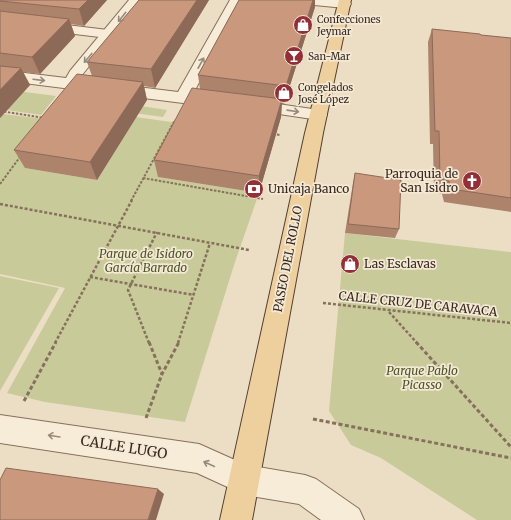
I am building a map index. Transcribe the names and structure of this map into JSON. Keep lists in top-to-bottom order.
{
  "streets": {
    "main road": ["PASEO DEL ROLLO"],
    "street": ["CALLE LUGO"],
    "path": ["CALLE CRUZ DE CARAVACA"]
  },
  "crossings": [
    ["PASEO DEL ROLLO", "CALLE LUGO"]
  ],
  "one_way": ["CALLE LUGO"],
  "parks": ["Parque de Isidoro García Barrado", "Parque Pablo Picasso"],
  "places": {
    "shop": ["Confecciones Jeymar", "Congelados José López", "Las Esclavas"],
    "bar": ["San-Mar"],
    "church": ["Parroquia de San Isidro"],
    "bank": ["Unicaja Banco"]
  }
}
